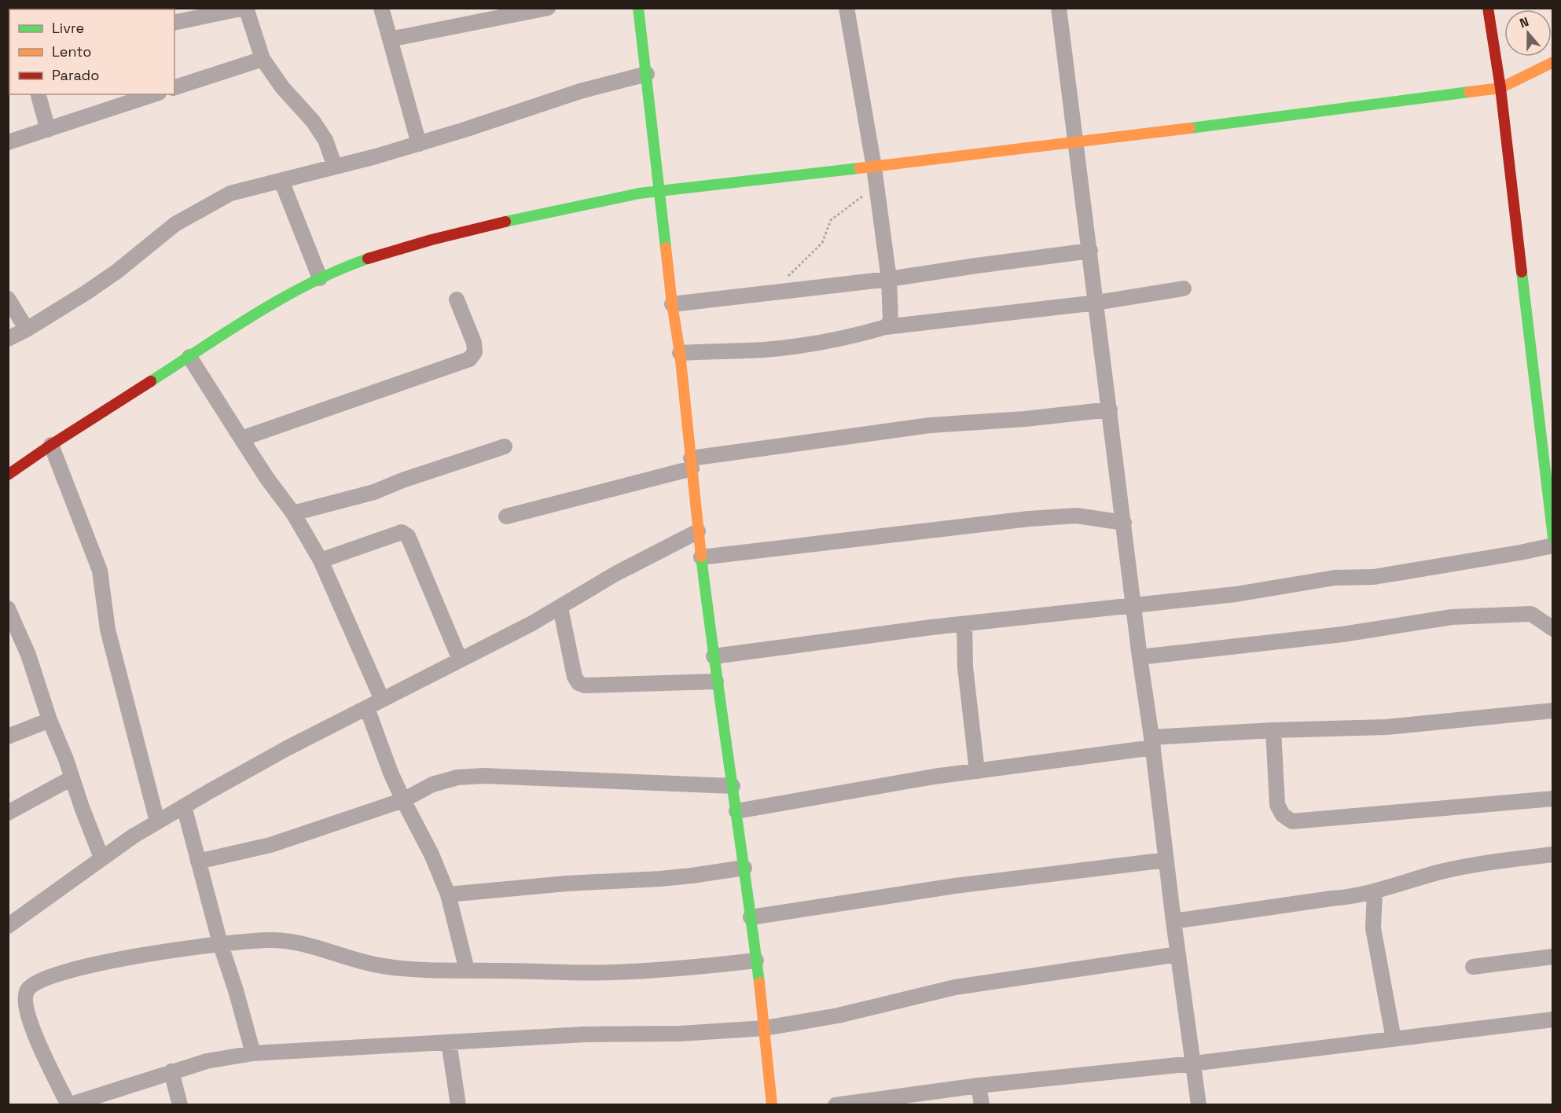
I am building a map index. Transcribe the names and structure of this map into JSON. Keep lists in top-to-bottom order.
{
  "legend": ["Livre", "Lento", "Parado"],
  "north": "top"
}
